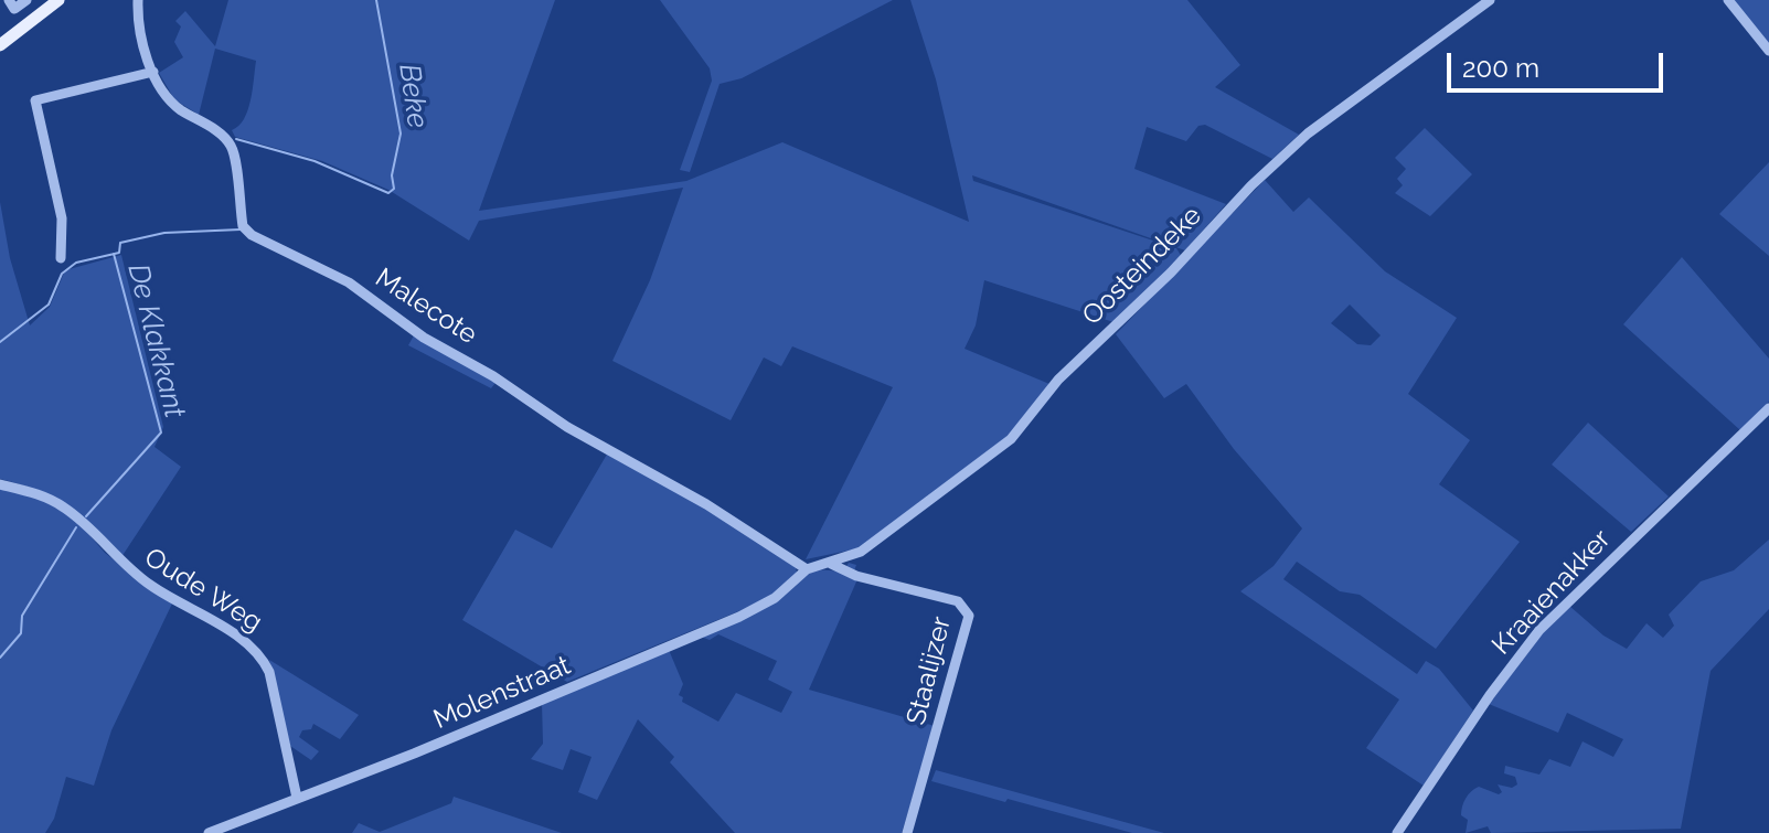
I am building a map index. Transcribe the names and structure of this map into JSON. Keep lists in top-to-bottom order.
{
  "streets": {
    "street": [
      "Oosteindeke",
      "Malecote",
      "Oude Weg",
      "Kraaienakker",
      "Staalijzer",
      "Molenstraat"
    ]
  },
  "crossings": [
    ["Oosteindeke", "Malecote"],
    ["Oosteindeke", "Staalijzer"],
    ["Oosteindeke", "Molenstraat"],
    ["Malecote", "Molenstraat"],
    ["Oude Weg", "Molenstraat"]
  ],
  "water": ["Beke", "De Klakkant"],
  "scale_bar": "200 m"
}
